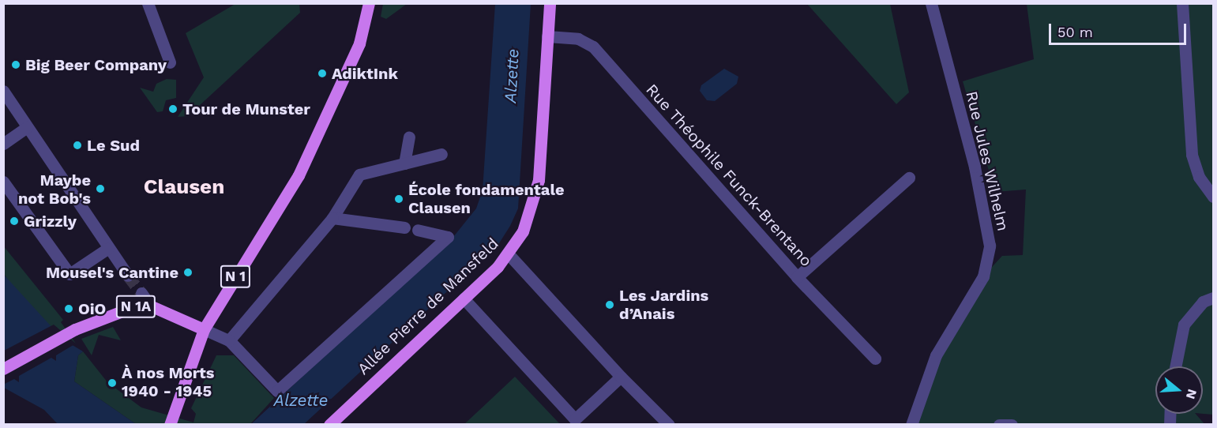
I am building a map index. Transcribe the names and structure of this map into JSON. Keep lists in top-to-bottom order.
{
  "streets": {
    "main road": ["N 1", "N 1A", "Allée Pierre de Mansfeld"],
    "street": ["Rue Jules Wilhelm", "Rue Théophile Funck-Brentano"]
  },
  "crossings": [
    ["Rue Théophile Funck-Brentano", "Allée Pierre de Mansfeld"],
    ["N 1", "N 1A"]
  ],
  "districts": ["Clausen"],
  "water": ["Alzette"],
  "places": [
    "Big Beer Company",
    "AdiktInk",
    "Tour de Munster",
    "Le Sud",
    "Maybe not Bob's",
    "École fondamentale Clausen",
    "Grizzly",
    "Mousel's Cantine",
    "Les Jardins d’Anais",
    "OiO",
    "À nos Morts 1940 - 1945"
  ],
  "scale_bar": "50 m",
  "north": "right"
}
